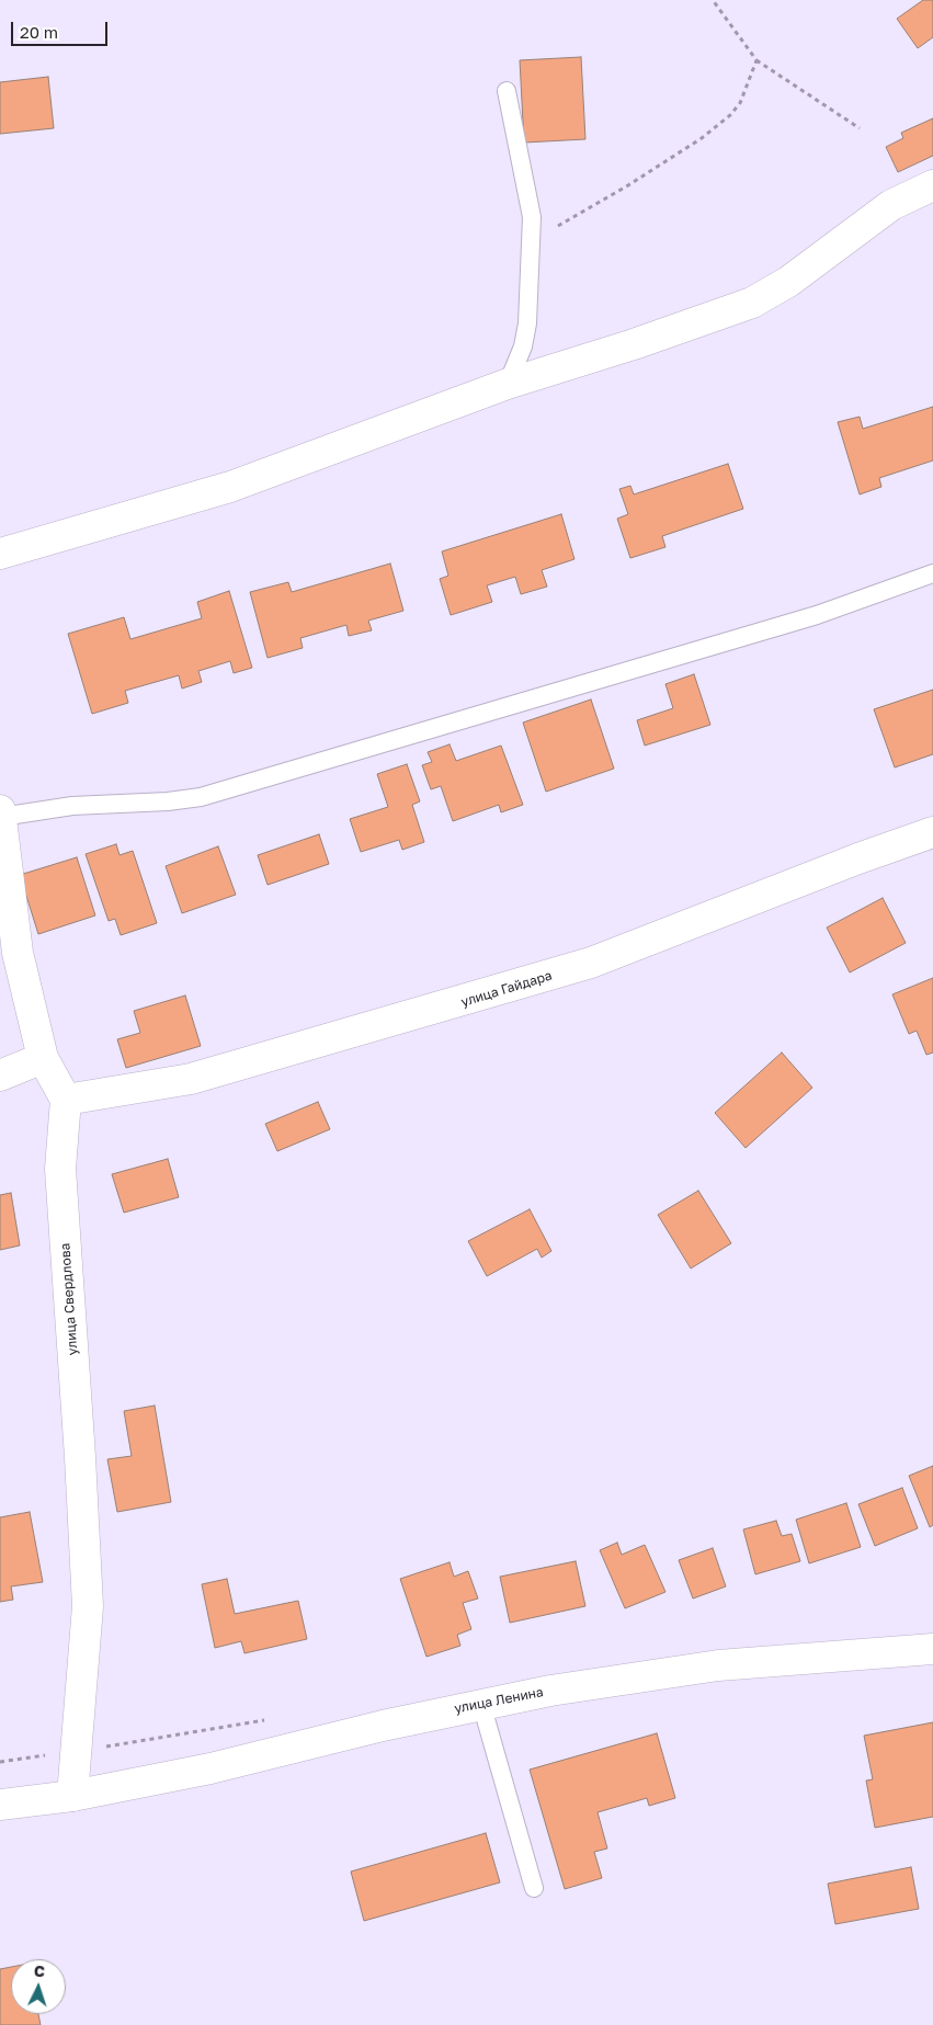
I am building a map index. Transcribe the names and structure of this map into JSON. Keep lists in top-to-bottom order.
{
  "streets": {
    "street": ["улица Гайдара", "улица Свердлова", "улица Ленина"]
  },
  "crossings": [
    ["улица Гайдара", "улица Свердлова"],
    ["улица Свердлова", "улица Ленина"]
  ],
  "scale_bar": "20 m",
  "north": "top"
}
